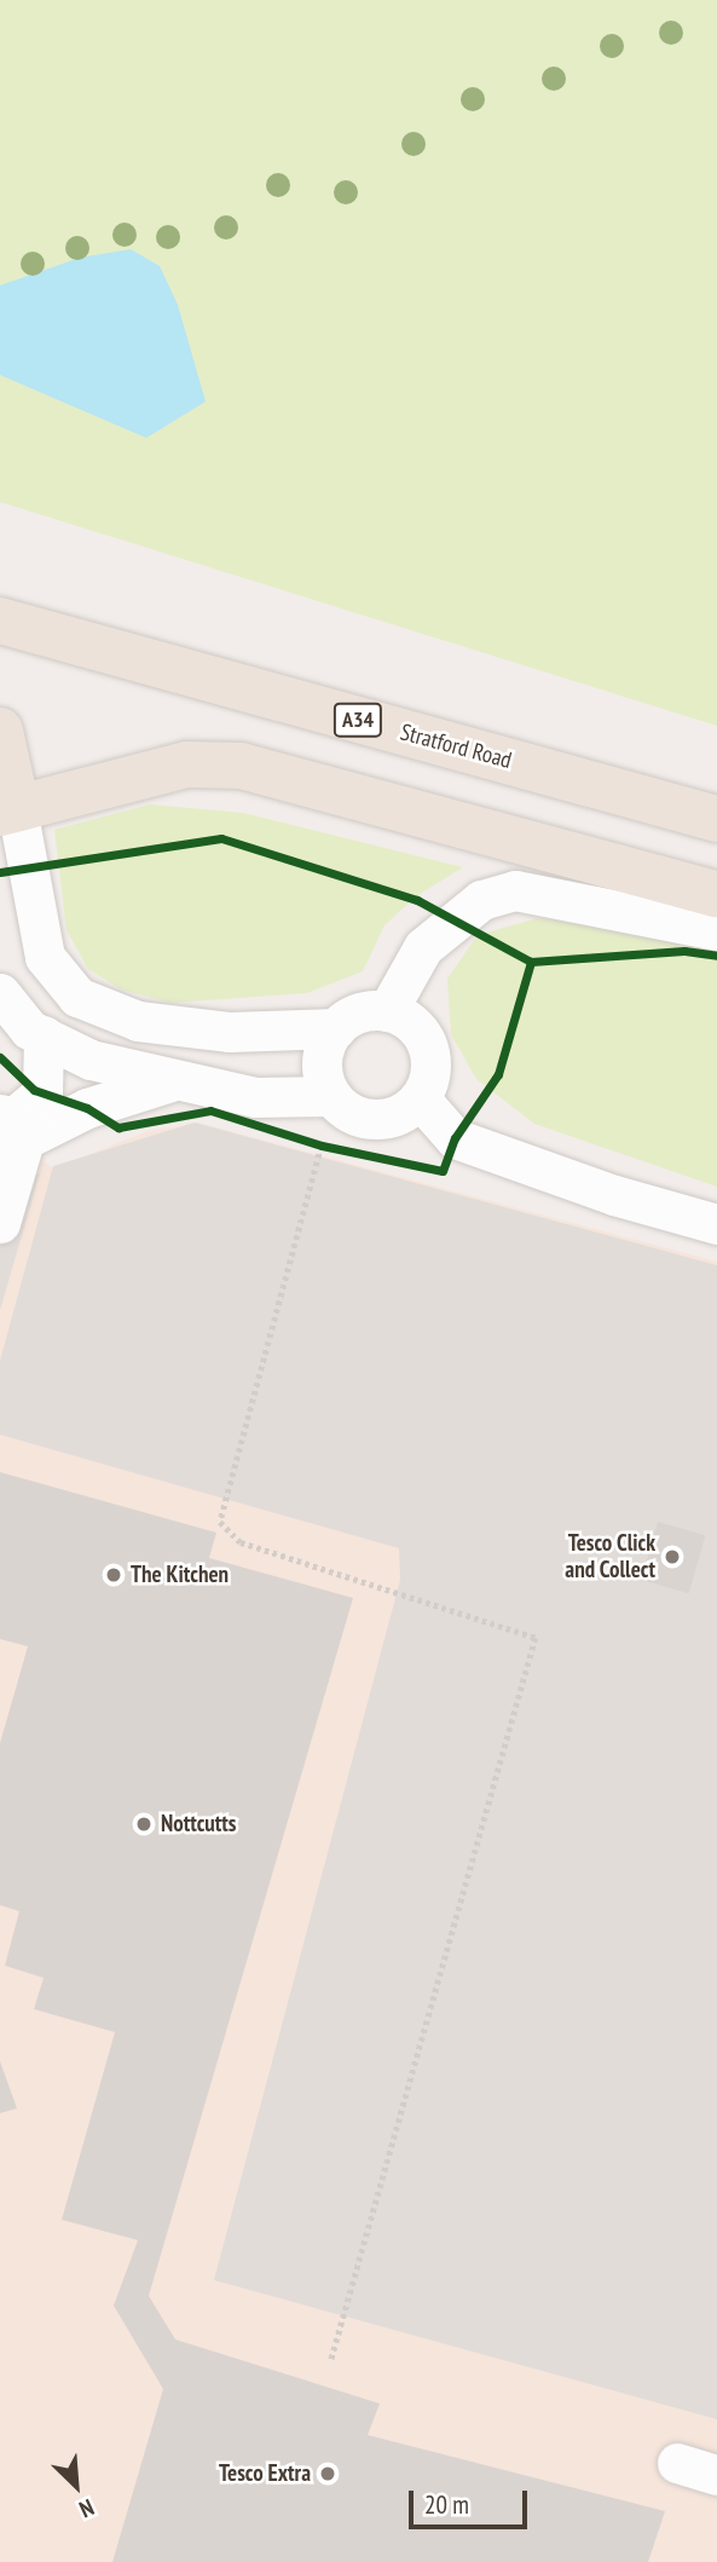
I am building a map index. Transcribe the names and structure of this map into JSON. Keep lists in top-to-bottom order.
{
  "streets": {
    "highway": ["A34", "Stratford Road"]
  },
  "places": [
    "Tesco Click and Collect",
    "The Kitchen",
    "Nottcutts",
    "Tesco Extra"
  ],
  "scale_bar": "20 m",
  "north": "bottom right"
}
